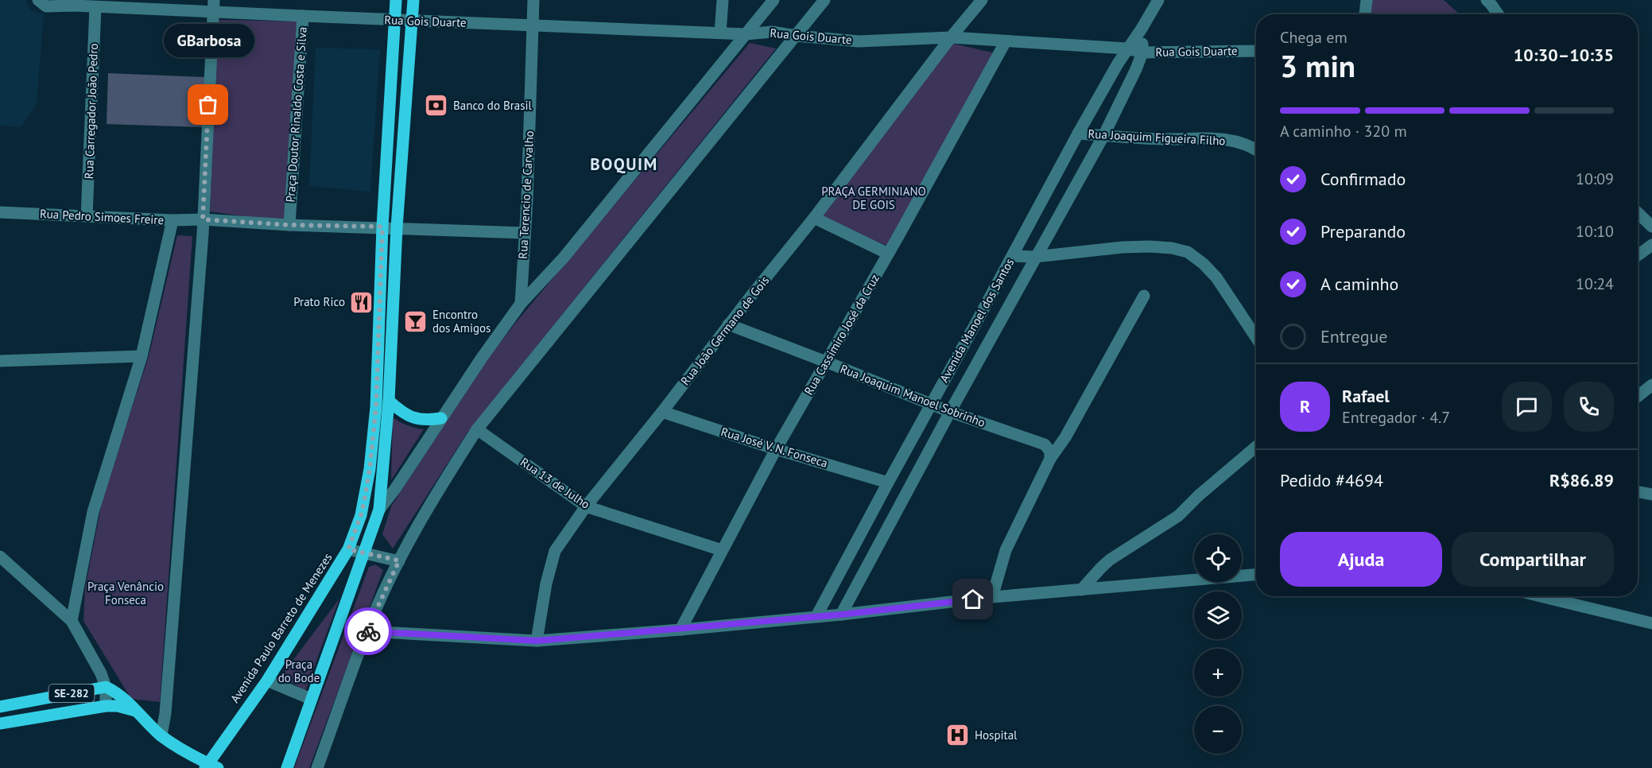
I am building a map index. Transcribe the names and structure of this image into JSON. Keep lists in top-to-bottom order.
{
  "streets": {
    "main road": ["Avenida Paulo Barreto de Menezes", "SE-282"],
    "street": [
      "Rua Gois Duarte",
      "Rua Carregador João Pedro",
      "Praça Doutor Rinaldo Costa e Silva",
      "Rua Joaquim Figueira Filho",
      "Rua Terencio de Carvalho",
      "Rua Pedro Simoes Freire",
      "Avenida Manoel dos Santos",
      "Rua João Germano de Gois",
      "Rua Cassimiro José da Cruz",
      "Rua Joaquim Manoel Sobrinho",
      "Rua José V. N. Fonseca",
      "Rua 13 de Julho"
    ]
  },
  "crossings": [
    ["Rua Gois Duarte", "Praça Doutor Rinaldo Costa e Silva"],
    ["Rua Gois Duarte", "Rua Terencio de Carvalho"],
    ["Rua Gois Duarte", "Avenida Manoel dos Santos"],
    ["Rua Gois Duarte", "Rua João Germano de Gois"],
    ["Rua Gois Duarte", "Rua Cassimiro José da Cruz"],
    ["Rua Gois Duarte", "Avenida Paulo Barreto de Menezes"],
    ["Rua Carregador João Pedro", "Praça Doutor Rinaldo Costa e Silva"],
    ["Rua Carregador João Pedro", "Rua Pedro Simoes Freire"],
    ["Rua Joaquim Figueira Filho", "Avenida Manoel dos Santos"],
    ["Avenida Manoel dos Santos", "Rua Joaquim Manoel Sobrinho"],
    ["Avenida Manoel dos Santos", "Rua José V. N. Fonseca"],
    ["Rua João Germano de Gois", "Rua Joaquim Manoel Sobrinho"],
    ["Rua João Germano de Gois", "Rua José V. N. Fonseca"],
    ["Rua João Germano de Gois", "Rua 13 de Julho"],
    ["Rua Cassimiro José da Cruz", "Rua Joaquim Manoel Sobrinho"],
    ["Rua Cassimiro José da Cruz", "Rua José V. N. Fonseca"],
    ["Rua Cassimiro José da Cruz", "Rua 13 de Julho"],
    ["Avenida Paulo Barreto de Menezes", "SE-282"]
  ],
  "districts": ["BOQUIM"],
  "parks": ["PRAÇA GERMINIANO DE GOIS", "Praça Venâncio Fonseca", "Praça do Bode"],
  "places": {
    "other": ["GBarbosa"],
    "bank": ["Banco do Brasil"],
    "restaurant": ["Prato Rico"],
    "bar": ["Encontro dos Amigos"],
    "hospital": ["Hospital"]
  },
  "page": {
    "heading": ["3 min", "Chega em", "10:30–10:35"],
    "panel": [
      "Rafael",
      "Entregador · 4.7",
      "Pedido #4694",
      "R$86.89"
    ],
    "bubble": "GBarbosa",
    "bar": "A caminho · 320 m",
    "list": [
      ["Confirmado", "10:09"],
      ["Preparando", "10:10"],
      ["A caminho", "10:24"],
      "Entregue"
    ],
    "round": "R",
    "buttons": ["Ajuda", "Compartilhar"],
    "map_buttons": ["+", "−"]
  }
}
